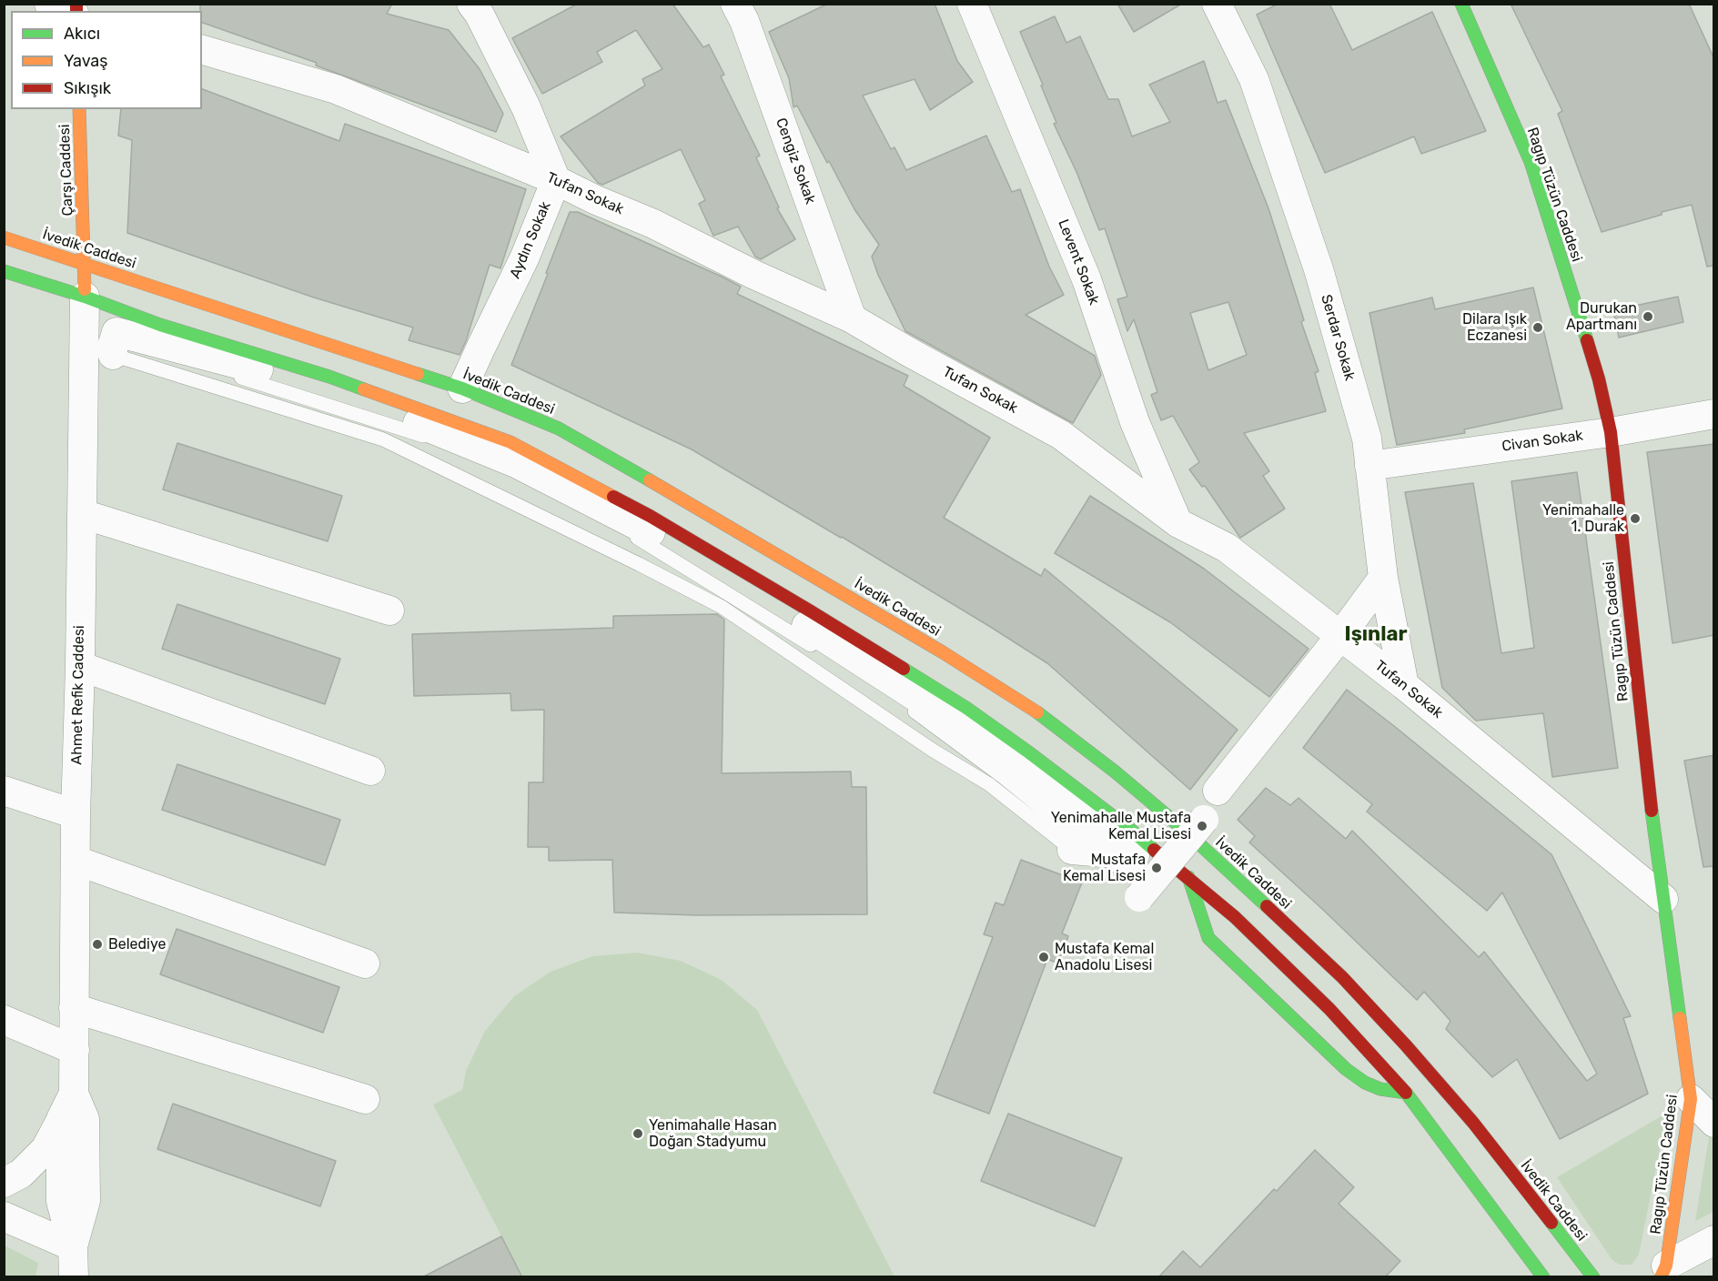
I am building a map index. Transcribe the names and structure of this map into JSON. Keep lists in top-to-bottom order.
{
  "streets": {
    "main road": ["Çarşı Caddesi", "Ragıp Tüzün Caddesi", "İvedik Caddesi"],
    "street": [
      "Cengiz Sokak",
      "Tufan Sokak",
      "Aydın Sokak",
      "Levent Sokak",
      "Serdar Sokak",
      "Civan Sokak",
      "Ahmet Refik Caddesi"
    ]
  },
  "crossings": [
    ["Cengiz Sokak", "Tufan Sokak"],
    ["Çarşı Caddesi", "İvedik Caddesi"],
    ["Çarşı Caddesi", "Ahmet Refik Caddesi"],
    ["Tufan Sokak", "Ragıp Tüzün Caddesi"],
    ["Tufan Sokak", "Aydın Sokak"],
    ["Tufan Sokak", "Levent Sokak"],
    ["Tufan Sokak", "Serdar Sokak"],
    ["Ragıp Tüzün Caddesi", "Civan Sokak"],
    ["Aydın Sokak", "İvedik Caddesi"],
    ["Serdar Sokak", "Civan Sokak"]
  ],
  "districts": ["Işınlar"],
  "places": [
    "Durukan Apartmanı",
    "Dilara Işık Eczanesi",
    "Yenimahalle 1. Durak",
    "Yenimahalle Mustafa Kemal Lisesi",
    "Mustafa Kemal Lisesi",
    "Belediye",
    "Mustafa Kemal Anadolu Lisesi",
    "Yenimahalle Hasan Doğan Stadyumu"
  ],
  "legend": ["Akıcı", "Yavaş", "Sıkışık"]
}
